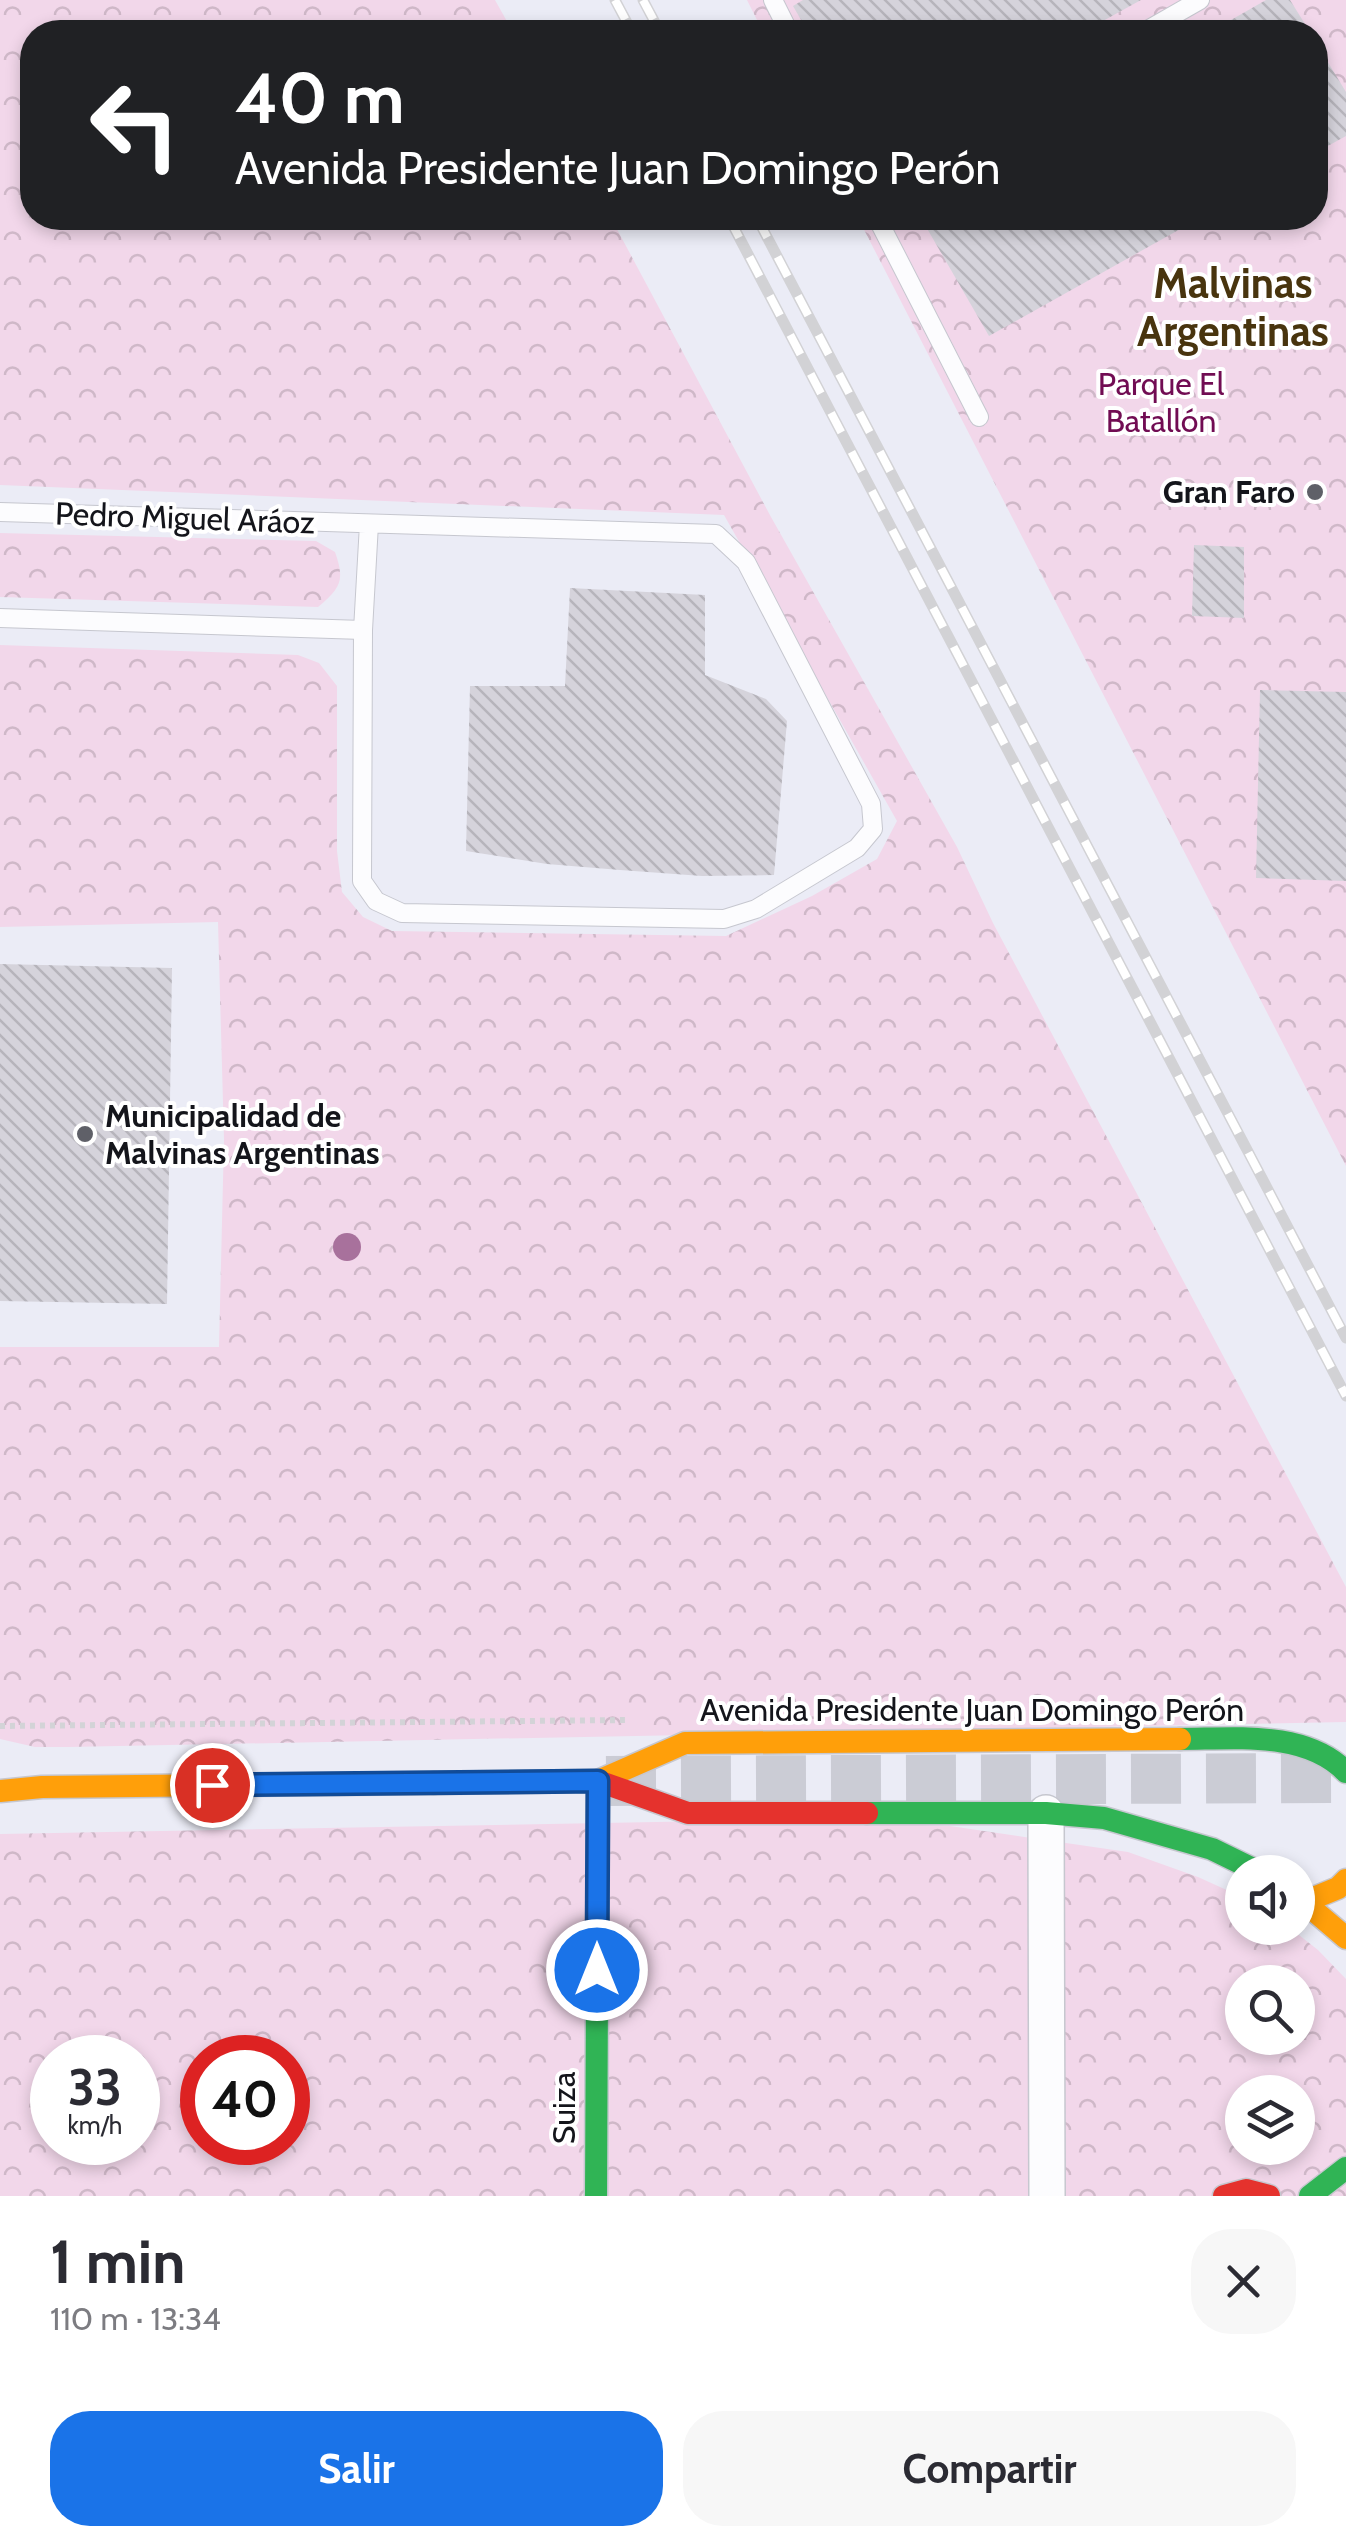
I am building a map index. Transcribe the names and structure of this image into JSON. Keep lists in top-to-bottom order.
{
  "streets": {
    "main road": ["Avenida Presidente Juan Domingo Perón", "Suiza"],
    "lane": ["Pedro Miguel Aráoz"]
  },
  "crossings": [
    ["Avenida Presidente Juan Domingo Perón", "Suiza"]
  ],
  "districts": ["Malvinas Argentinas"],
  "parks": ["Parque El Batallón"],
  "places": ["Gran Faro", "Municipalidad de Malvinas Argentinas"],
  "page": {
    "turn": ["40 m", "Avenida Presidente Juan Domingo Perón"],
    "speed": "33 km/h",
    "limit": "40",
    "heading": ["1 min", "110 m · 13:34"],
    "buttons": ["Salir", "Compartir"]
  }
}
